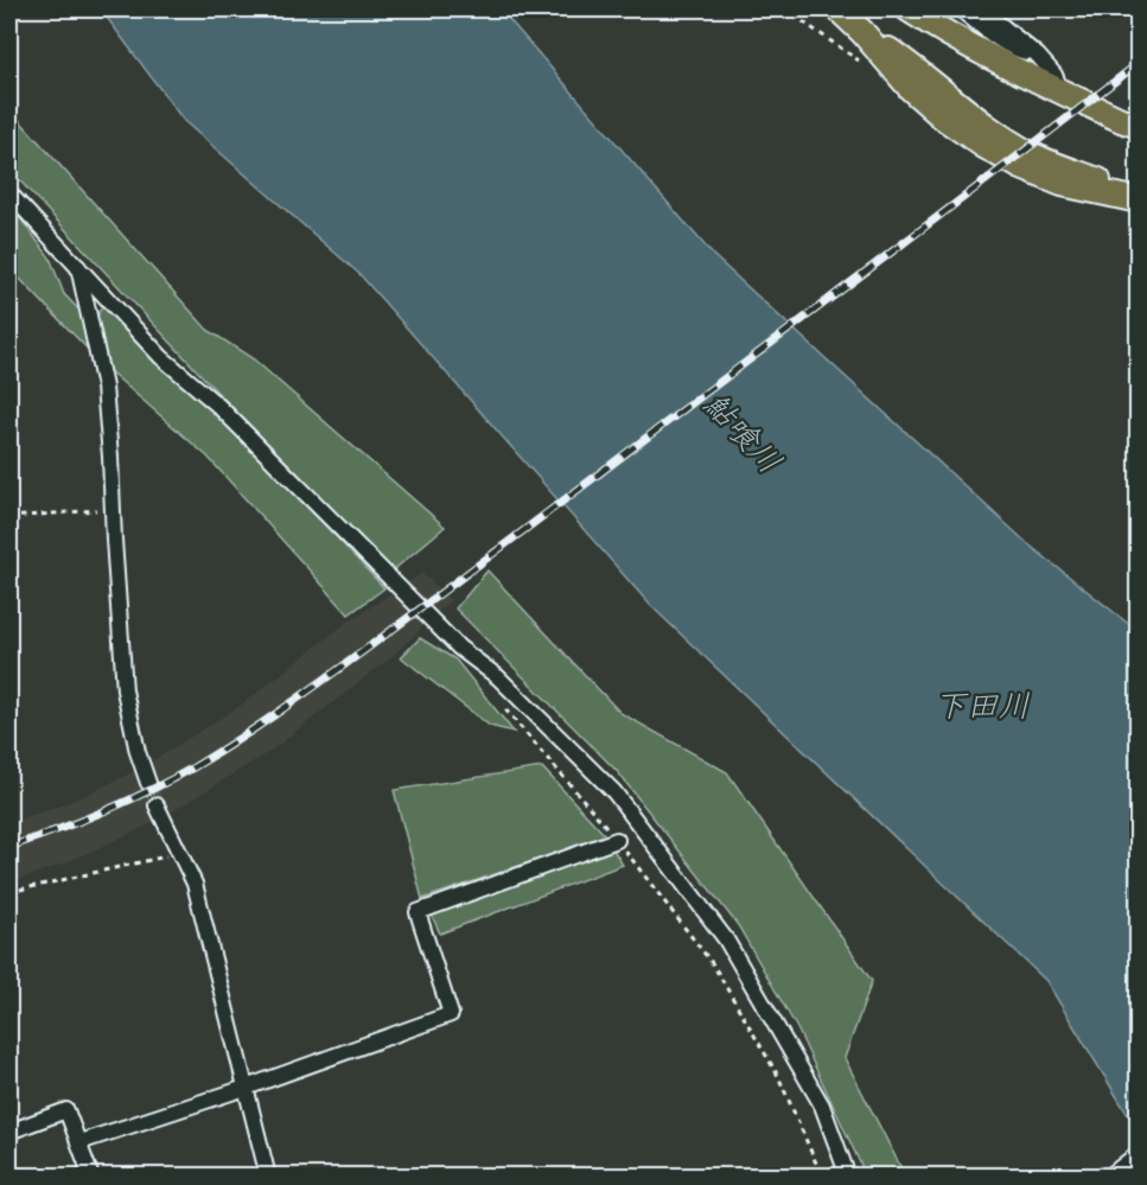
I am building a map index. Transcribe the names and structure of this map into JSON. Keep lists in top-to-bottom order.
{
  "water": ["鮎喰川", "下田川"]
}
